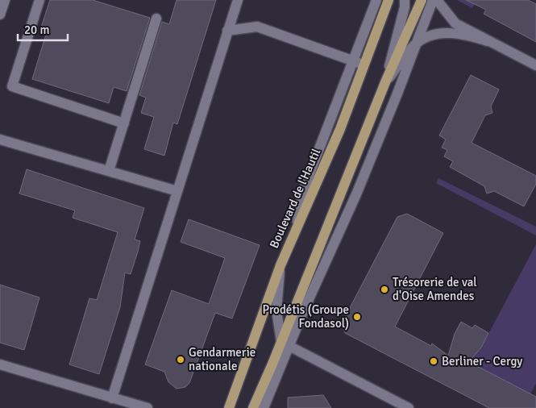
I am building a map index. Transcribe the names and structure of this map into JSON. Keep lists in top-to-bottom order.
{
  "streets": {
    "main road": ["Boulevard de l'Hautil"]
  },
  "places": [
    "Trésorerie de val d'Oise Amendes",
    "Prodétis (Groupe Fondasol)",
    "Gendarmerie nationale",
    "Berliner - Cergy"
  ],
  "scale_bar": "20 m"
}
